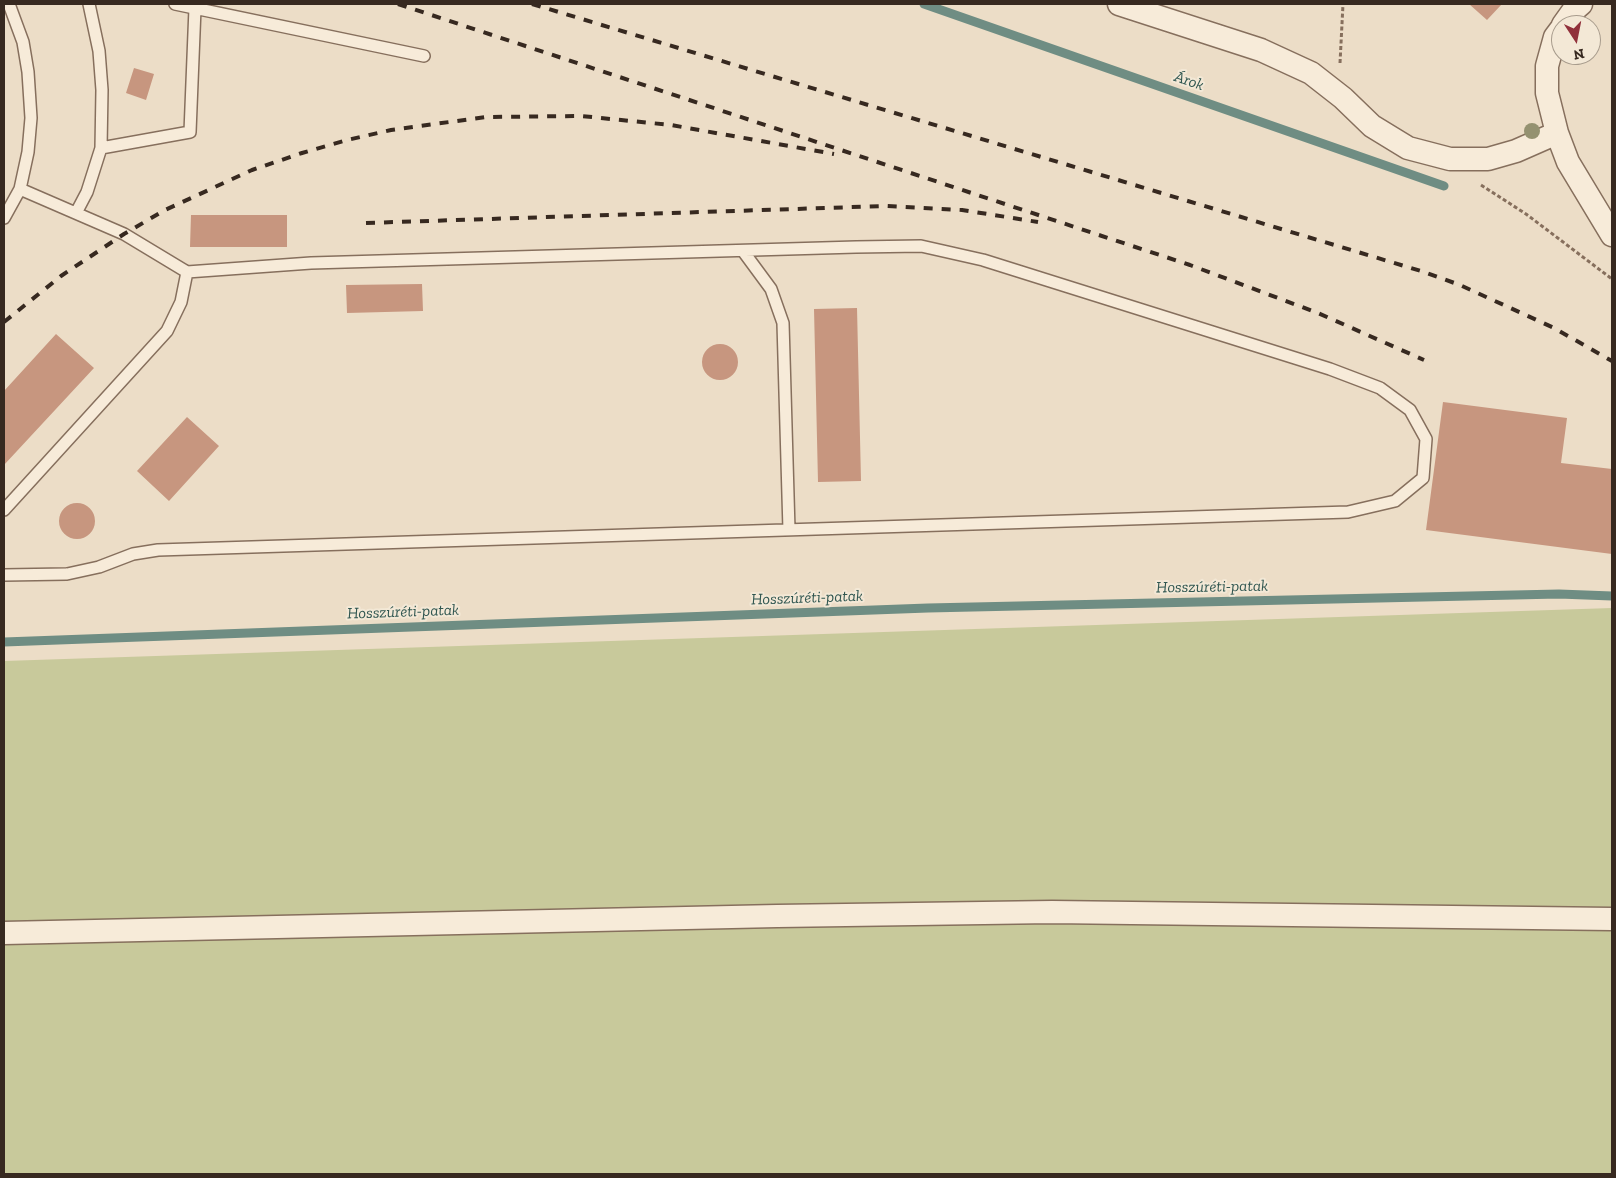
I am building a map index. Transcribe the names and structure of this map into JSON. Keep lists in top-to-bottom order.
{
  "water": ["Árok", "Hosszúréti-patak"],
  "north": "bottom"
}
